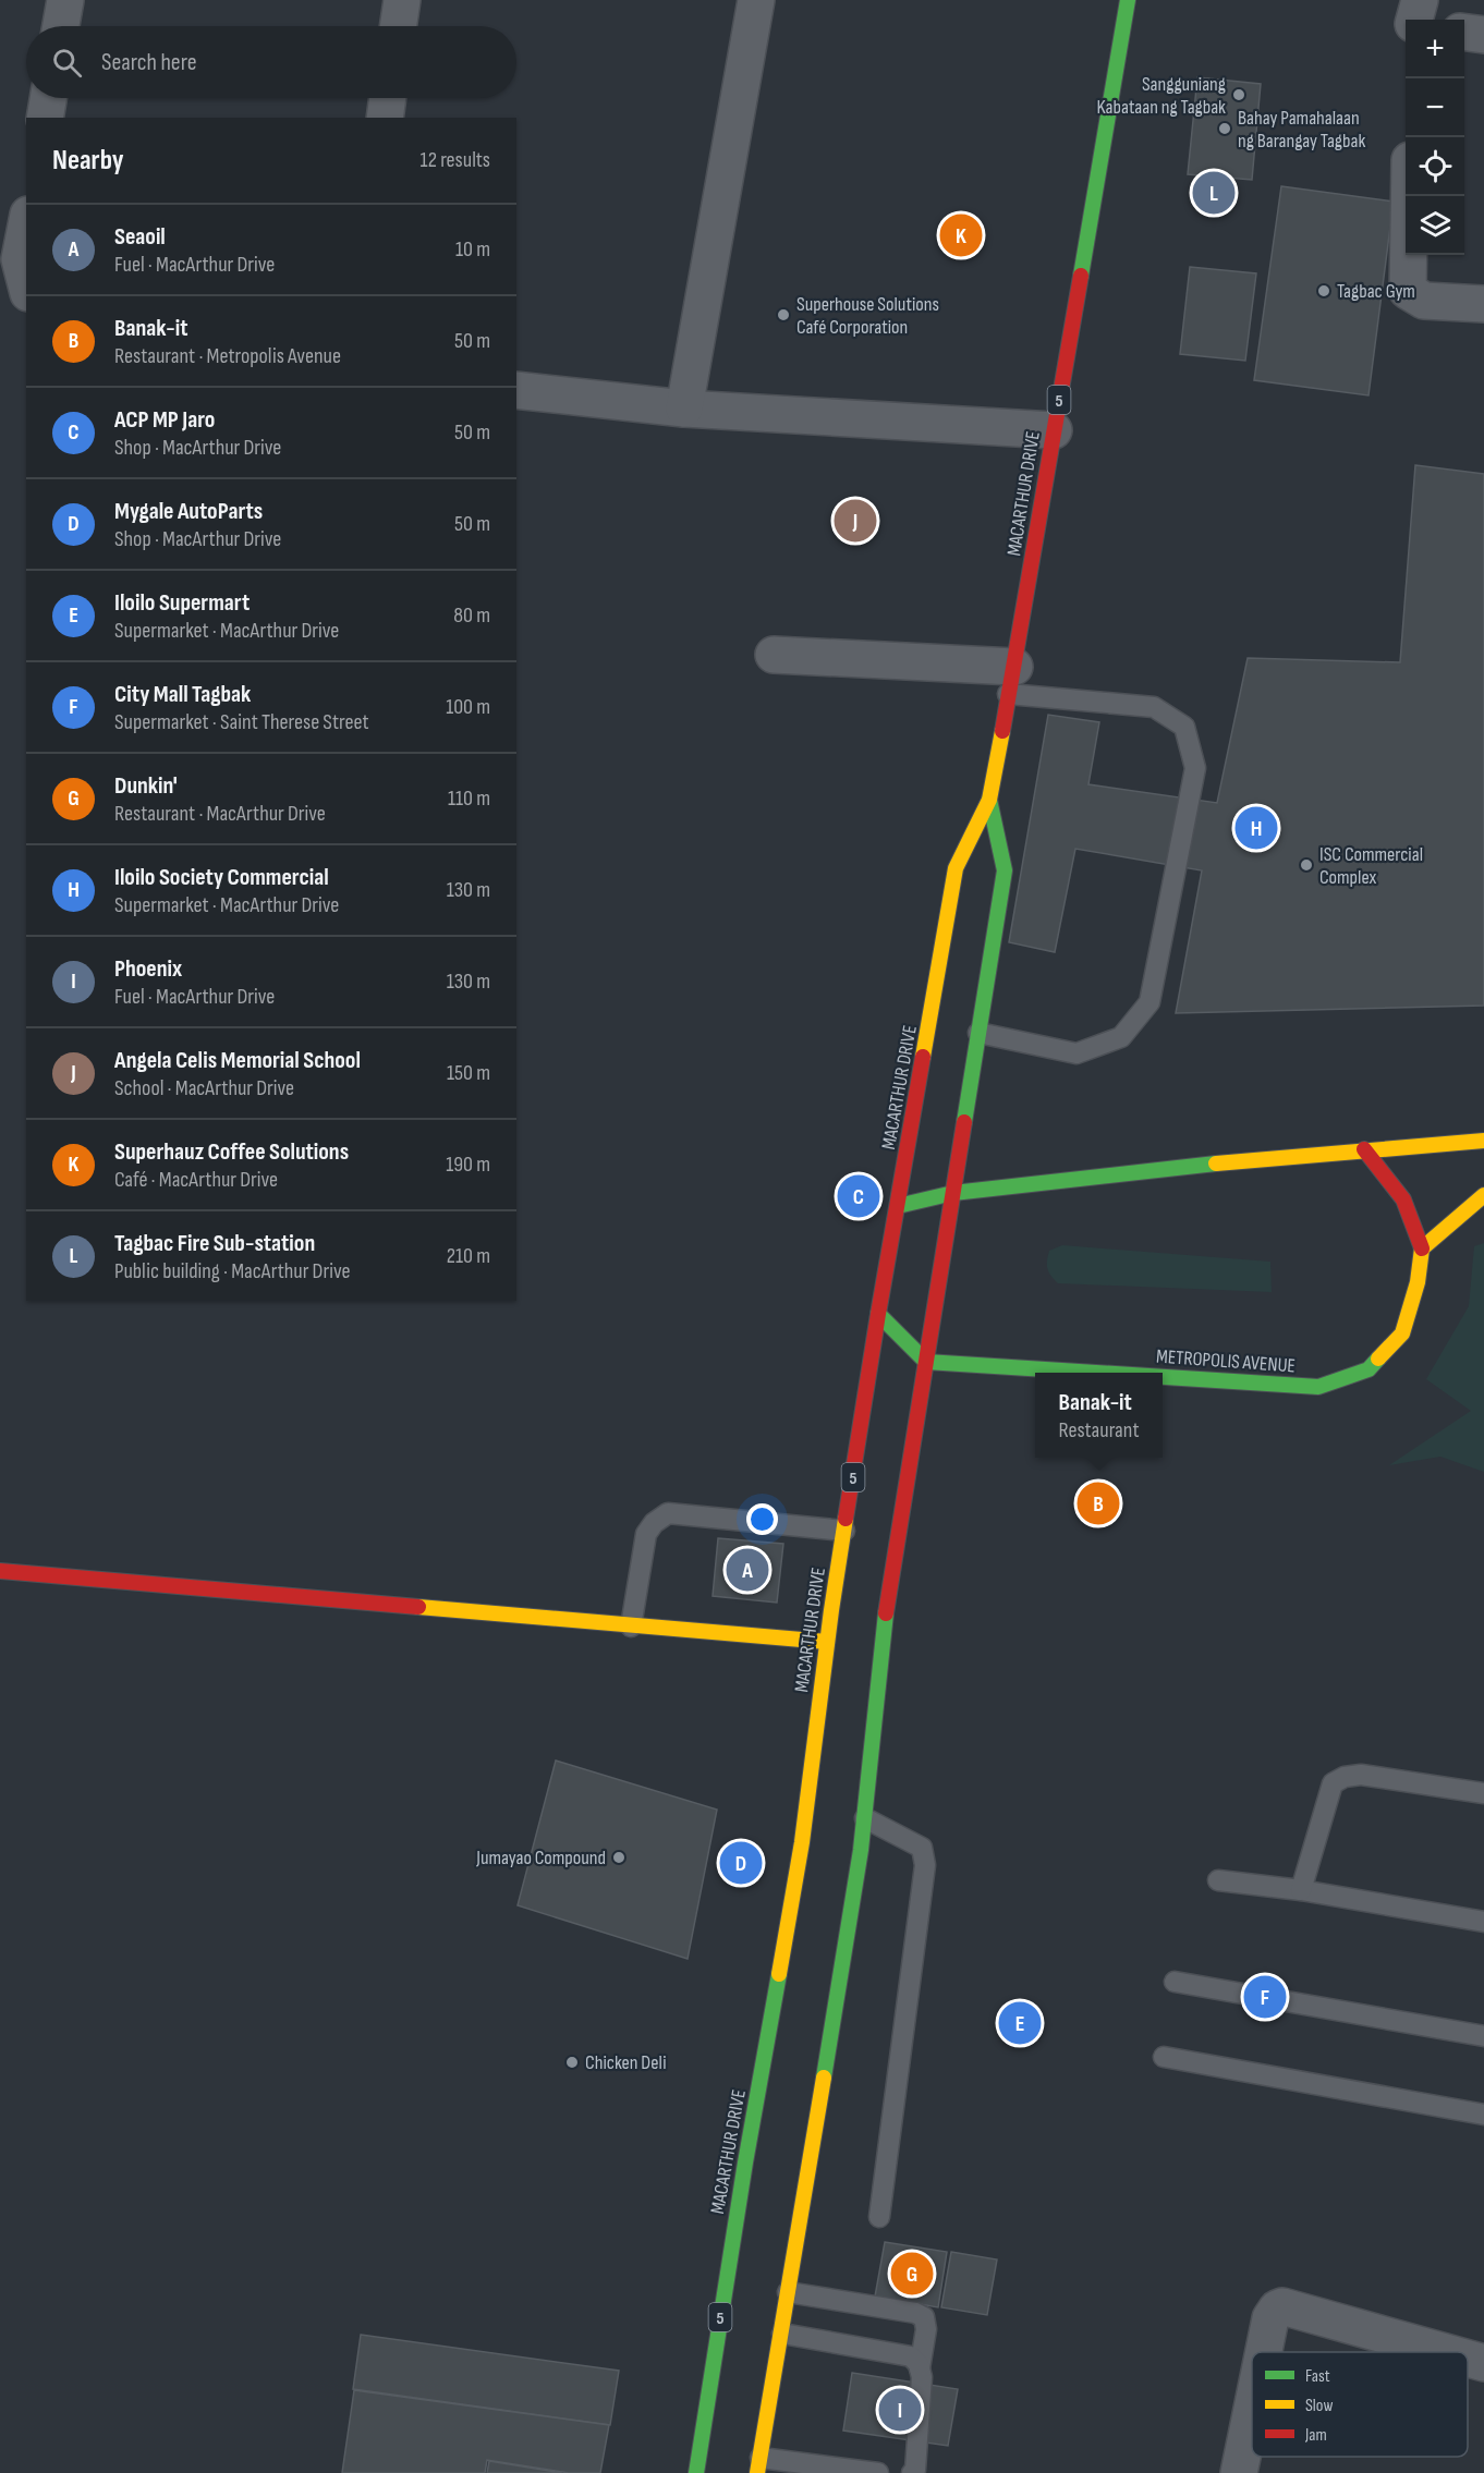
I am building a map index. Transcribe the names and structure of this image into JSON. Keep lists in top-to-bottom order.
{
  "streets": {
    "main road": ["5", "MACARTHUR DRIVE", "METROPOLIS AVENUE"]
  },
  "crossings": [
    ["MACARTHUR DRIVE", "METROPOLIS AVENUE"]
  ],
  "places": [
    "Sangguniang Kabataan ng Tagbak",
    "Bahay Pamahalaan ng Barangay Tagbak",
    "Tagbac Gym",
    "Superhouse Solutions Café Corporation",
    "ISC Commercial Complex",
    "Jumayao Compound",
    "Chicken Deli"
  ],
  "legend": ["Fast", "Slow", "Jam"],
  "page": {
    "map_buttons": ["+", "−"],
    "search": "Search here",
    "heading": ["Nearby", "12 results"],
    "pins": [
      "L",
      "K",
      "J",
      "H",
      "C",
      "B",
      "A",
      "D",
      "F",
      "E",
      "G",
      "I"
    ],
    "list": [
      {
        "mark": "A",
        "name": "Seaoil",
        "note": "Fuel · MacArthur Drive",
        "value": "10 m"
      },
      {
        "mark": "B",
        "name": "Banak-it",
        "note": "Restaurant · Metropolis Avenue",
        "value": "50 m"
      },
      {
        "mark": "C",
        "name": "ACP MP Jaro",
        "note": "Shop · MacArthur Drive",
        "value": "50 m"
      },
      {
        "mark": "D",
        "name": "Mygale AutoParts",
        "note": "Shop · MacArthur Drive",
        "value": "50 m"
      },
      {
        "mark": "E",
        "name": "Iloilo Supermart",
        "note": "Supermarket · MacArthur Drive",
        "value": "80 m"
      },
      {
        "mark": "F",
        "name": "City Mall Tagbak",
        "note": "Supermarket · Saint Therese Street",
        "value": "100 m"
      },
      {
        "mark": "G",
        "name": "Dunkin'",
        "note": "Restaurant · MacArthur Drive",
        "value": "110 m"
      },
      {
        "mark": "H",
        "name": "Iloilo Society Commercial",
        "note": "Supermarket · MacArthur Drive",
        "value": "130 m"
      },
      {
        "mark": "I",
        "name": "Phoenix",
        "note": "Fuel · MacArthur Drive",
        "value": "130 m"
      },
      {
        "mark": "J",
        "name": "Angela Celis Memorial School",
        "note": "School · MacArthur Drive",
        "value": "150 m"
      },
      {
        "mark": "K",
        "name": "Superhauz Coffee Solutions",
        "note": "Café · MacArthur Drive",
        "value": "190 m"
      },
      {
        "mark": "L",
        "name": "Tagbac Fire Sub-station",
        "note": "Public building · MacArthur Drive",
        "value": "210 m"
      }
    ],
    "popup": ["Banak-it", "Restaurant"]
  }
}
